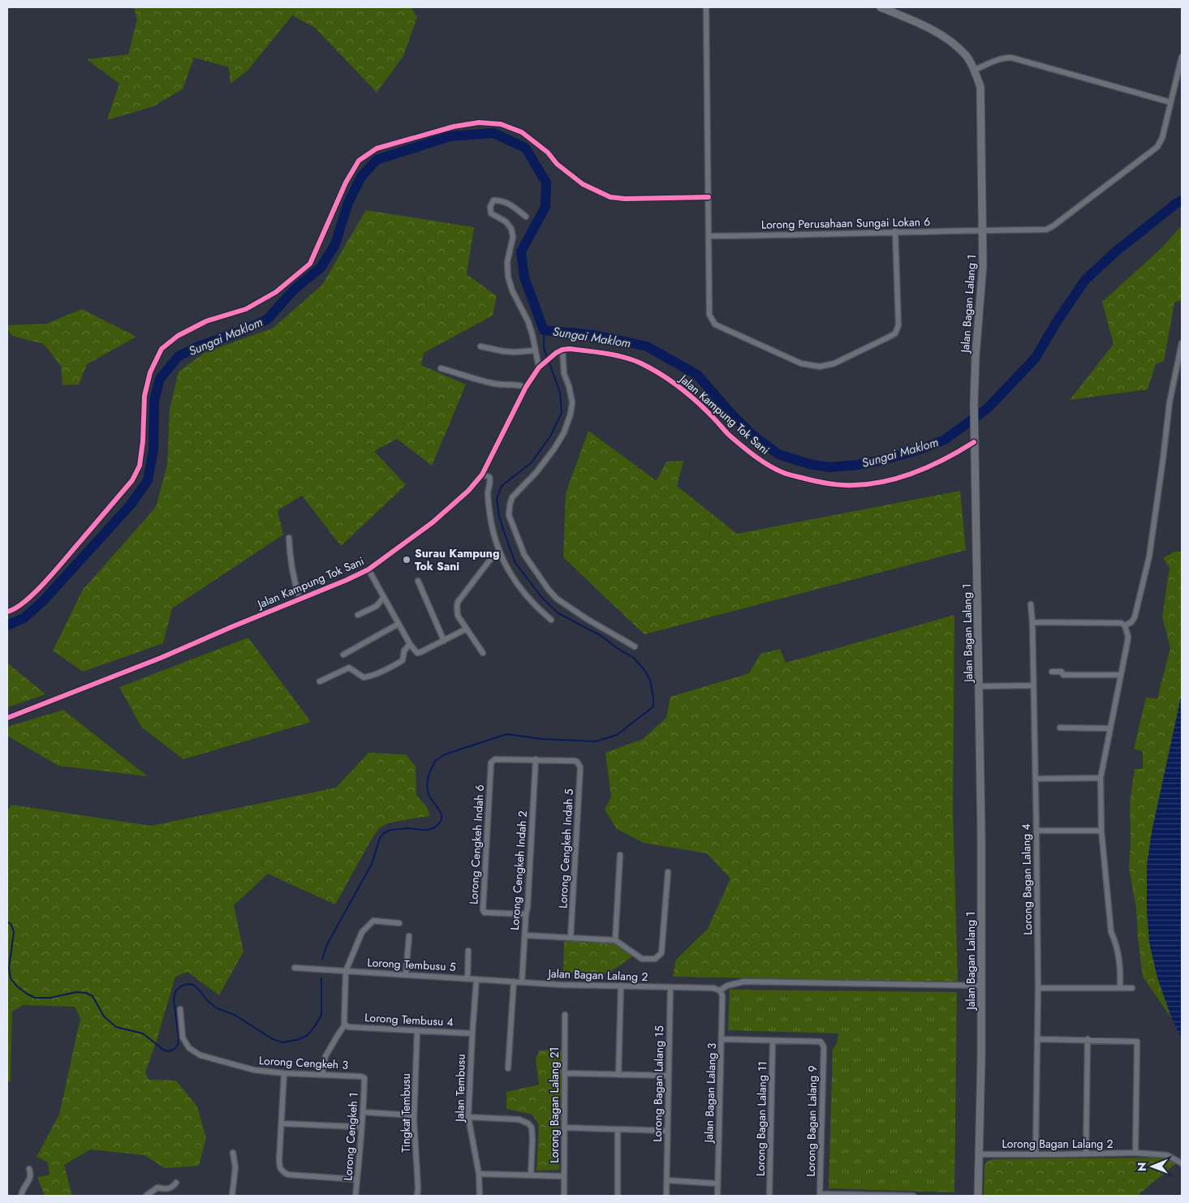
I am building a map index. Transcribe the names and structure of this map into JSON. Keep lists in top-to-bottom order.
{
  "streets": {
    "main road": ["Jalan Bagan Lalang 1"],
    "street": [
      "Lorong Perusahaan Sungai Lokan 6",
      "Jalan Kampung Tok Sani",
      "Lorong Cengkeh Indah 6",
      "Lorong Cengkeh Indah 5",
      "Lorong Cengkeh Indah 2",
      "Lorong Bagan Lalang 4",
      "Lorong Tembusu 5",
      "Jalan Bagan Lalang 2",
      "Lorong Tembusu 4",
      "Lorong Cengkeh 3",
      "Lorong Bagan Lalang 15",
      "Jalan Tembusu",
      "Jalan Bagan Lalang 3",
      "Lorong Bagan Lalang 21",
      "Tingkat Tembusu",
      "Lorong Bagan Lalang 11",
      "Lorong Bagan Lalang 9",
      "Lorong Cengkeh 1",
      "Lorong Bagan Lalang 2"
    ]
  },
  "crossings": [
    ["Lorong Perusahaan Sungai Lokan 6", "Jalan Bagan Lalang 1"],
    ["Jalan Bagan Lalang 1", "Jalan Kampung Tok Sani"],
    ["Jalan Bagan Lalang 1", "Lorong Bagan Lalang 2"],
    ["Lorong Cengkeh Indah 6", "Lorong Cengkeh Indah 5"],
    ["Lorong Cengkeh Indah 6", "Lorong Cengkeh Indah 2"],
    ["Lorong Cengkeh Indah 5", "Lorong Cengkeh Indah 2"],
    ["Lorong Cengkeh Indah 2", "Jalan Bagan Lalang 2"],
    ["Lorong Bagan Lalang 4", "Lorong Bagan Lalang 2"],
    ["Lorong Tembusu 5", "Jalan Bagan Lalang 2"],
    ["Lorong Tembusu 5", "Jalan Tembusu"],
    ["Jalan Bagan Lalang 2", "Lorong Bagan Lalang 15"],
    ["Jalan Bagan Lalang 2", "Jalan Tembusu"],
    ["Jalan Bagan Lalang 2", "Jalan Bagan Lalang 3"],
    ["Lorong Tembusu 4", "Jalan Tembusu"],
    ["Lorong Tembusu 4", "Tingkat Tembusu"],
    ["Lorong Cengkeh 3", "Lorong Cengkeh 1"],
    ["Lorong Bagan Lalang 11", "Lorong Bagan Lalang 9"]
  ],
  "water": ["Sungai Maklom"],
  "places": ["Surau Kampung Tok Sani"],
  "north": "left"
}
